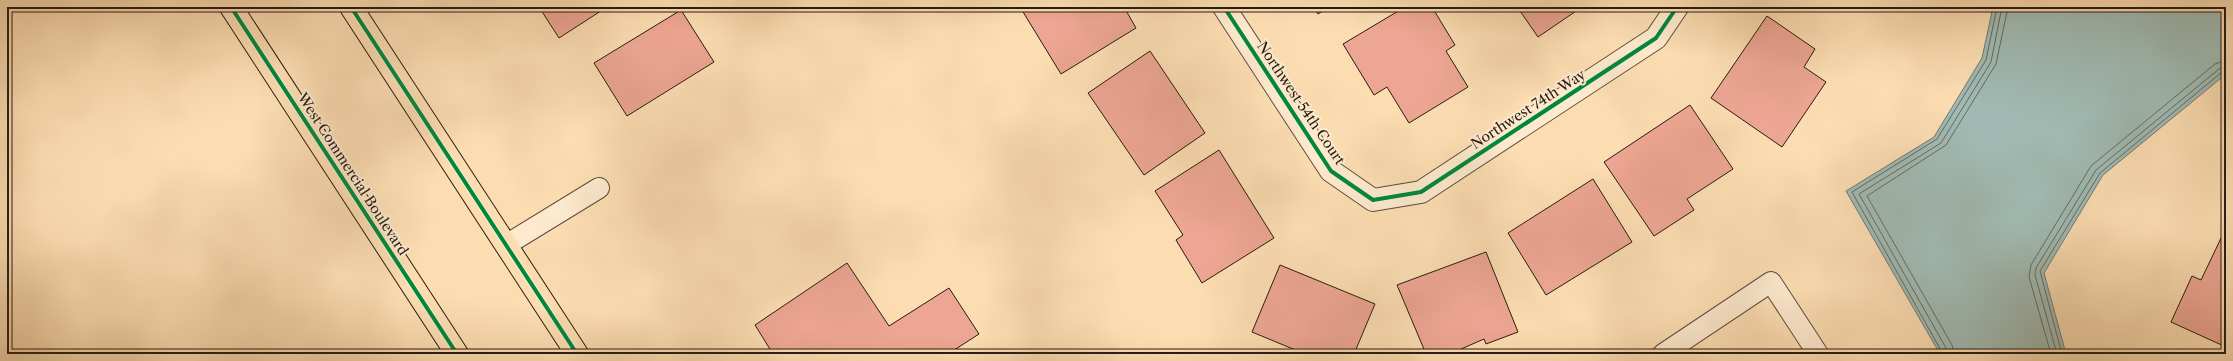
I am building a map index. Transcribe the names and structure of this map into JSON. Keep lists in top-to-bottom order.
{
  "streets": {
    "highway": ["West Commercial Boulevard"],
    "street": ["Northwest 54th Court", "Northwest 74th Way"]
  },
  "crossings": [
    ["Northwest 54th Court", "Northwest 74th Way"]
  ]
}
